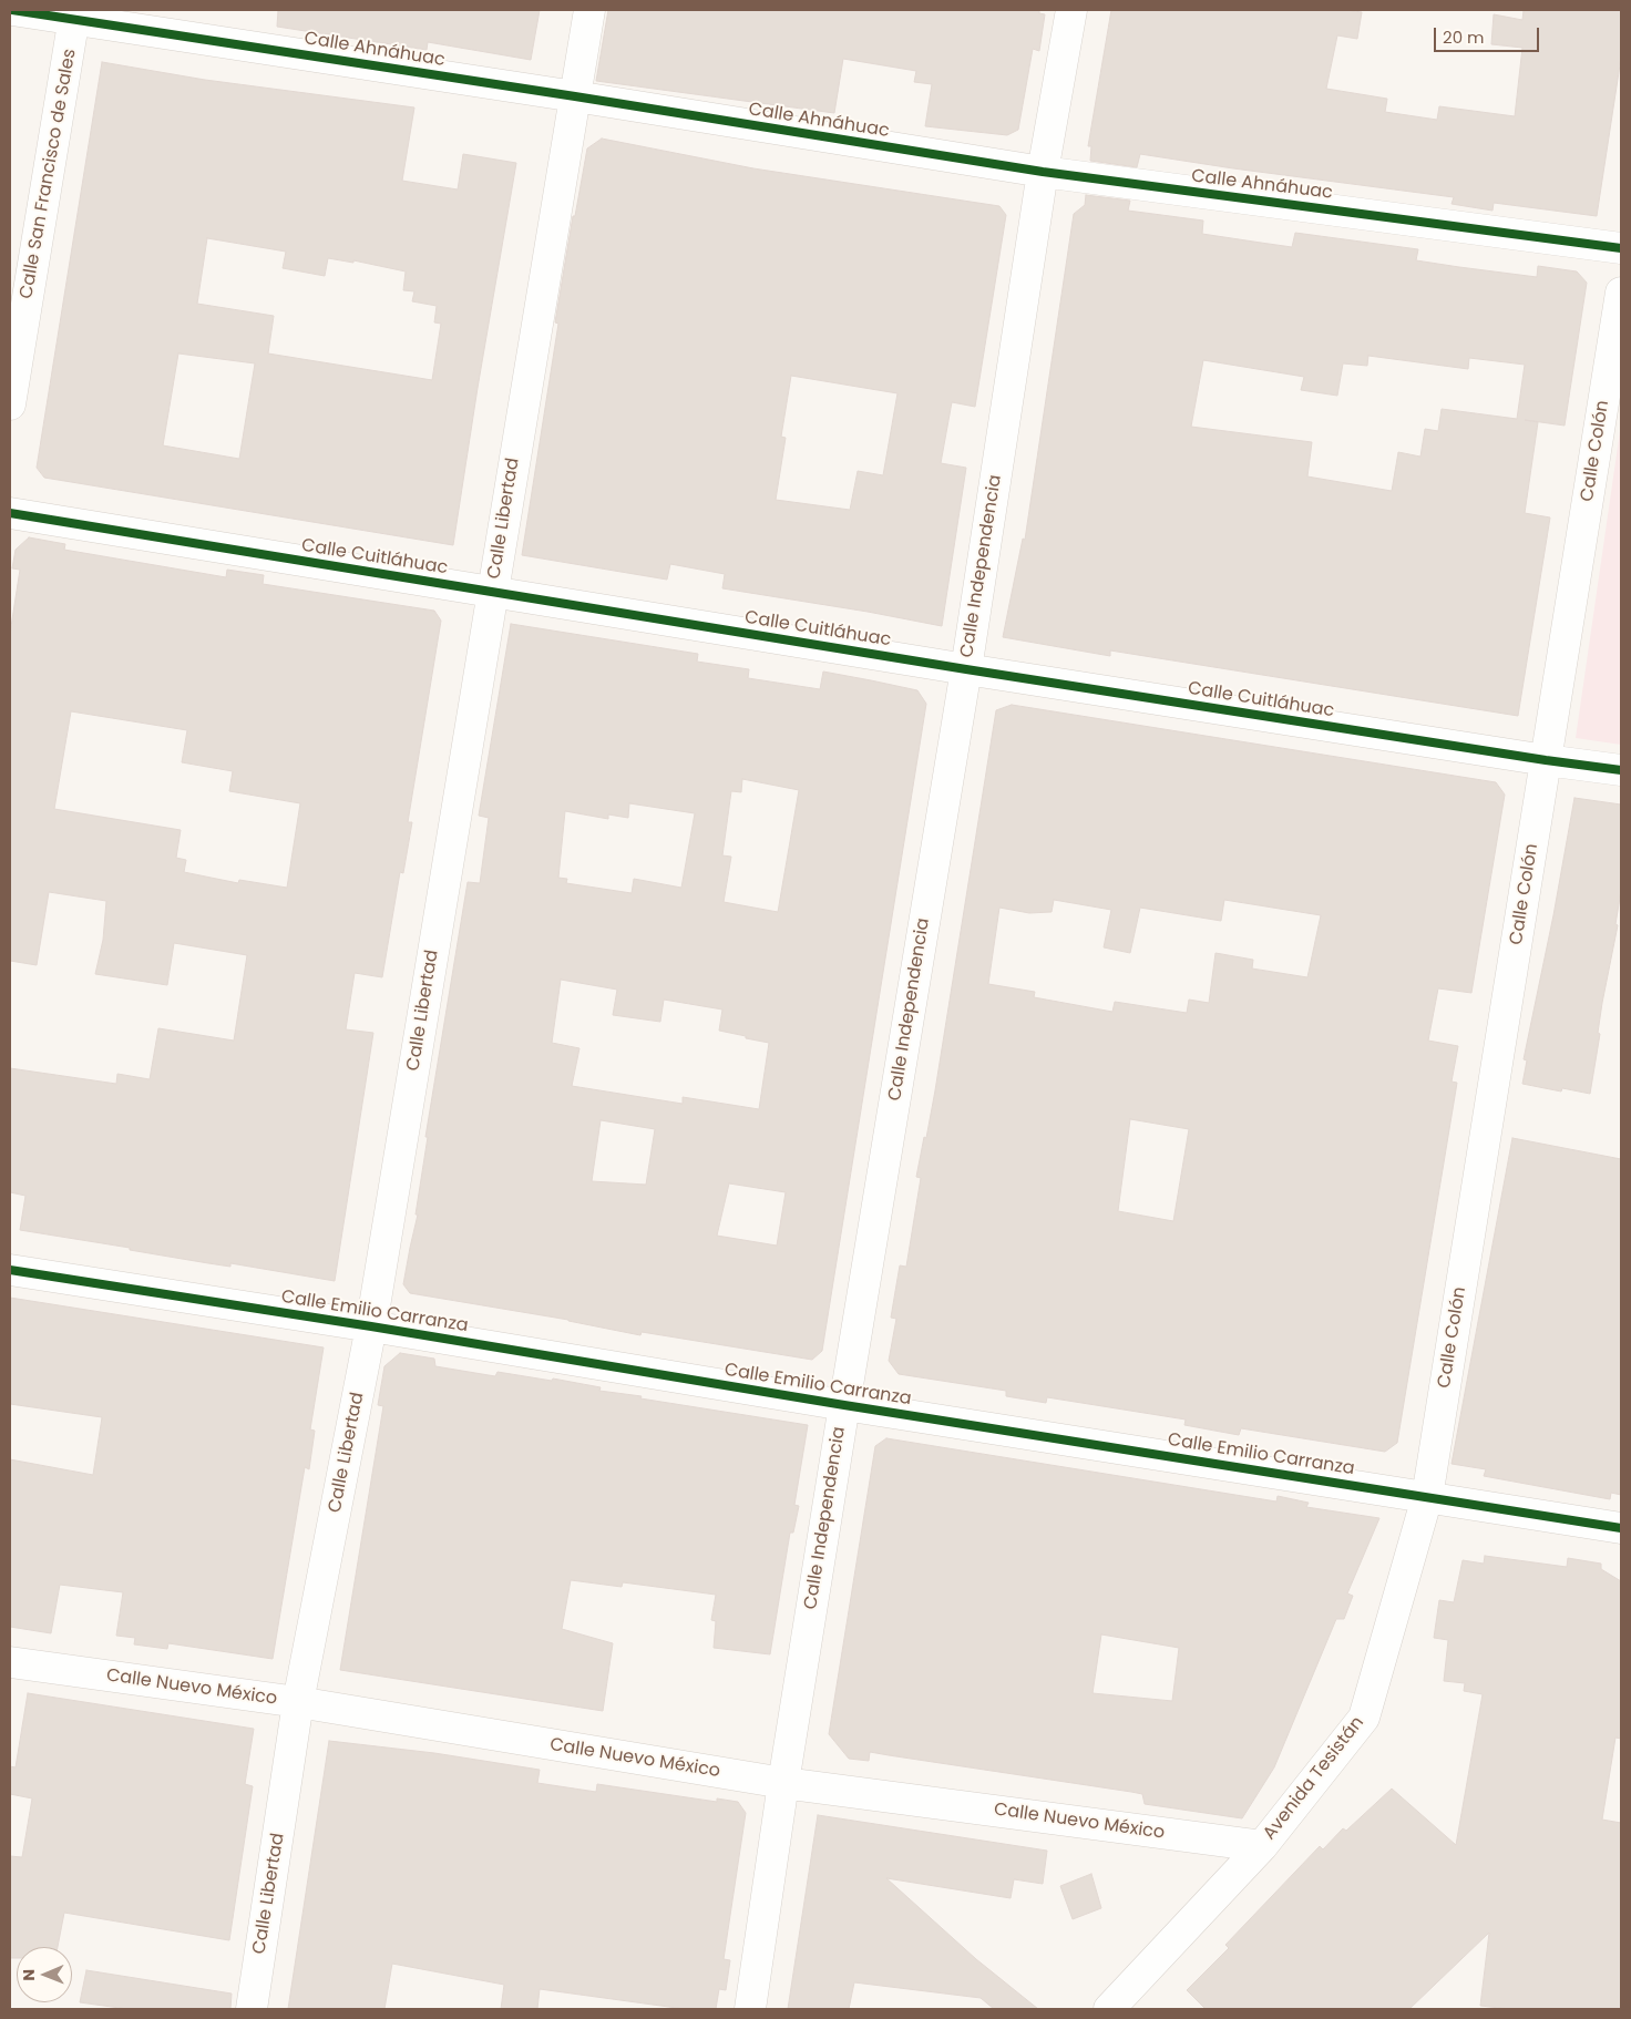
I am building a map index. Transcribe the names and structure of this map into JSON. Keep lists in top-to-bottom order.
{
  "streets": {
    "street": [
      "Calle Ahnáhuac",
      "Calle San Francisco de Sales",
      "Calle Colón",
      "Calle Libertad",
      "Calle Cuitláhuac",
      "Calle Independencia",
      "Calle Emilio Carranza",
      "Calle Nuevo México",
      "Avenida Tesistán"
    ]
  },
  "crossings": [
    ["Calle Ahnáhuac", "Calle San Francisco de Sales"],
    ["Calle Ahnáhuac", "Calle Libertad"],
    ["Calle Ahnáhuac", "Calle Independencia"],
    ["Calle Colón", "Calle Cuitláhuac"],
    ["Calle Colón", "Calle Emilio Carranza"],
    ["Calle Colón", "Avenida Tesistán"],
    ["Calle Libertad", "Calle Cuitláhuac"],
    ["Calle Libertad", "Calle Emilio Carranza"],
    ["Calle Libertad", "Calle Nuevo México"],
    ["Calle Cuitláhuac", "Calle Independencia"],
    ["Calle Independencia", "Calle Emilio Carranza"],
    ["Calle Independencia", "Calle Nuevo México"],
    ["Calle Emilio Carranza", "Avenida Tesistán"],
    ["Calle Nuevo México", "Avenida Tesistán"]
  ],
  "scale_bar": "20 m",
  "north": "left"
}
